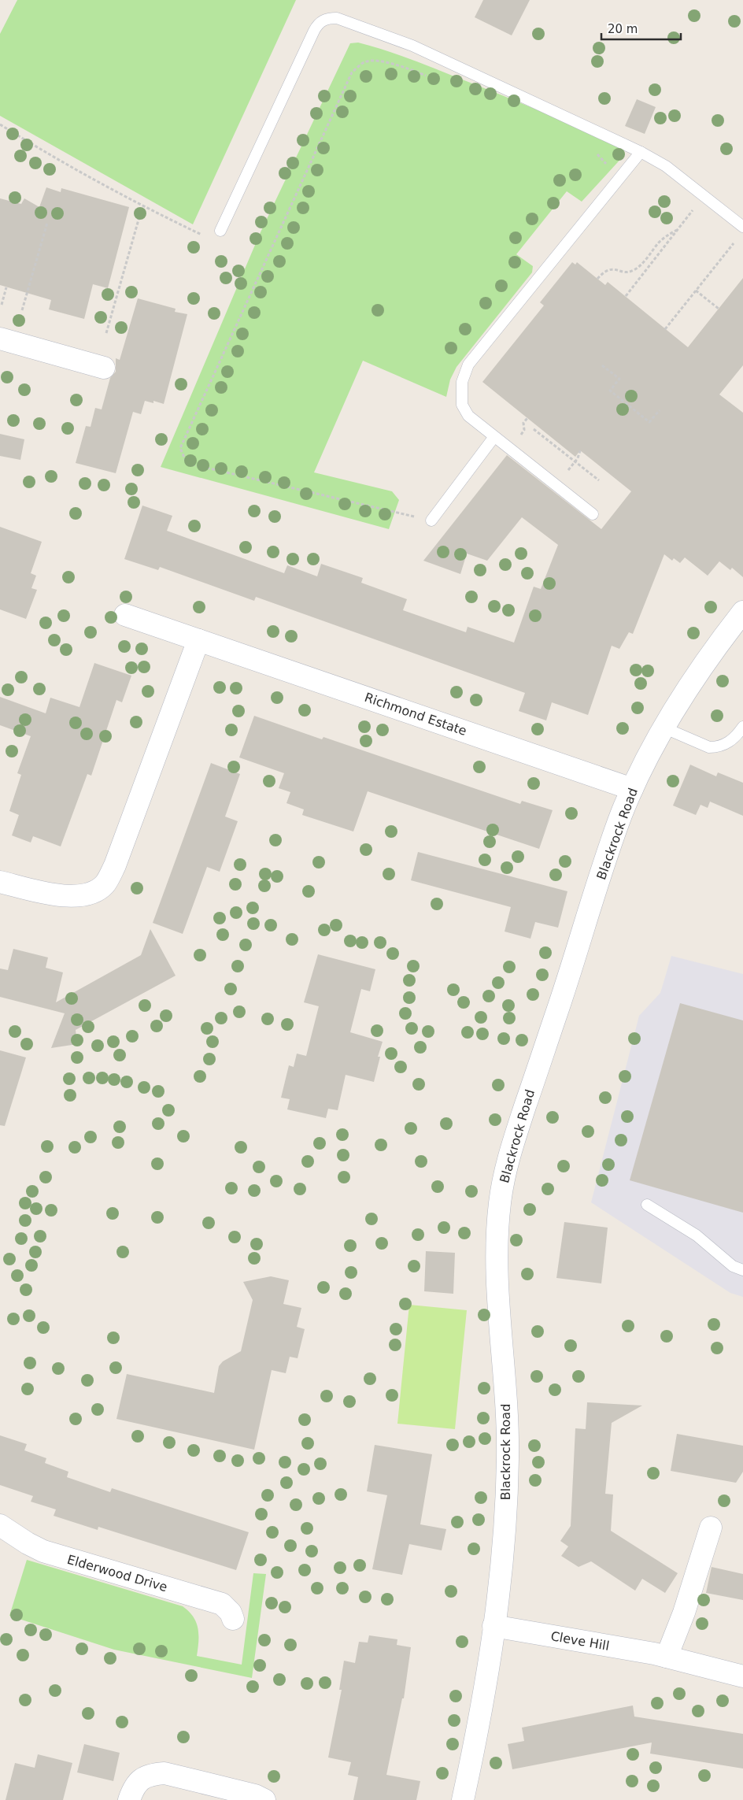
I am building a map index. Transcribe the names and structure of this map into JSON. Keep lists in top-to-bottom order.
{
  "streets": {
    "street": [
      "Richmond Estate",
      "Blackrock Road",
      "Elderwood Drive",
      "Cleve Hill"
    ]
  },
  "crossings": [
    ["Richmond Estate", "Blackrock Road"],
    ["Blackrock Road", "Cleve Hill"]
  ],
  "scale_bar": "20 m"
}
